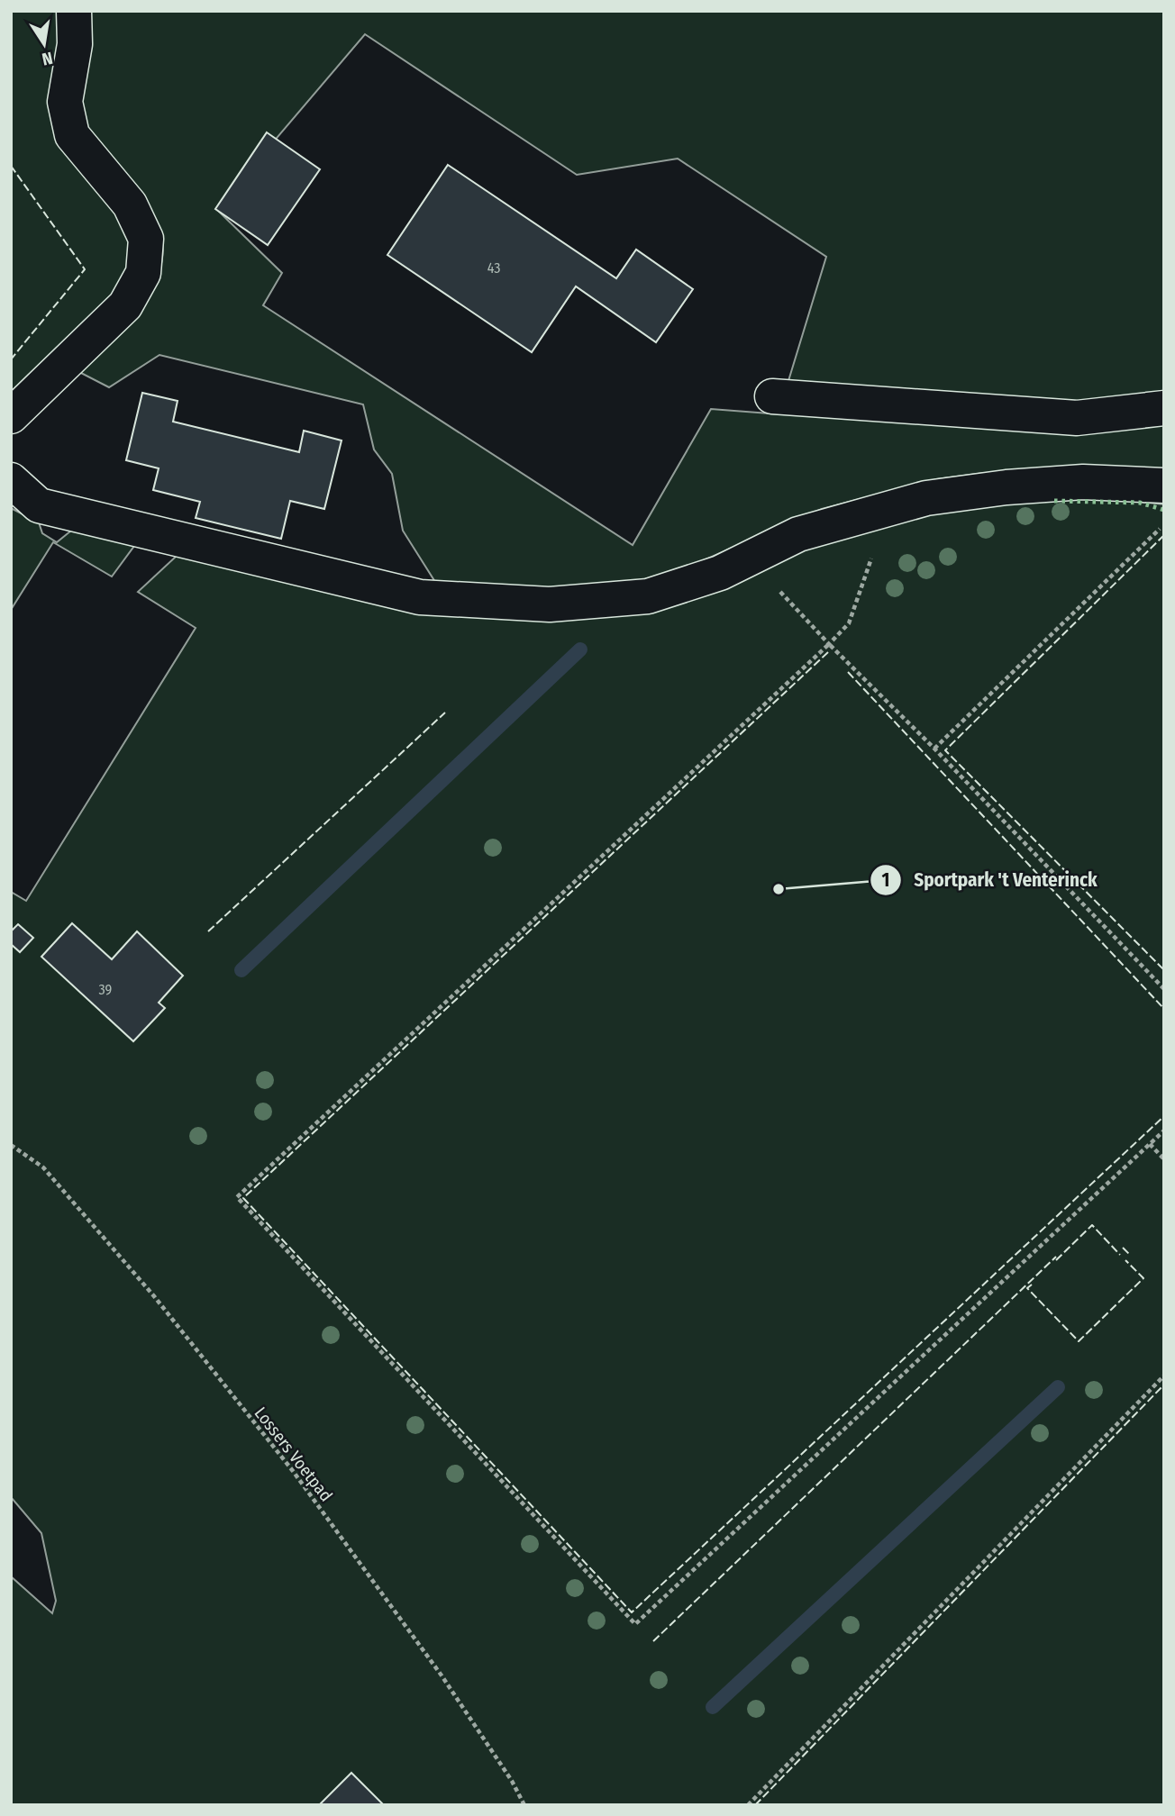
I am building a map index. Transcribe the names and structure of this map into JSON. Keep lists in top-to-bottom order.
{
  "streets": {
    "path": ["Lossers Voetpad"]
  },
  "places": ["Sportpark 't Venterinck"],
  "house_numbers": ["43", "39"],
  "north": "bottom"
}
